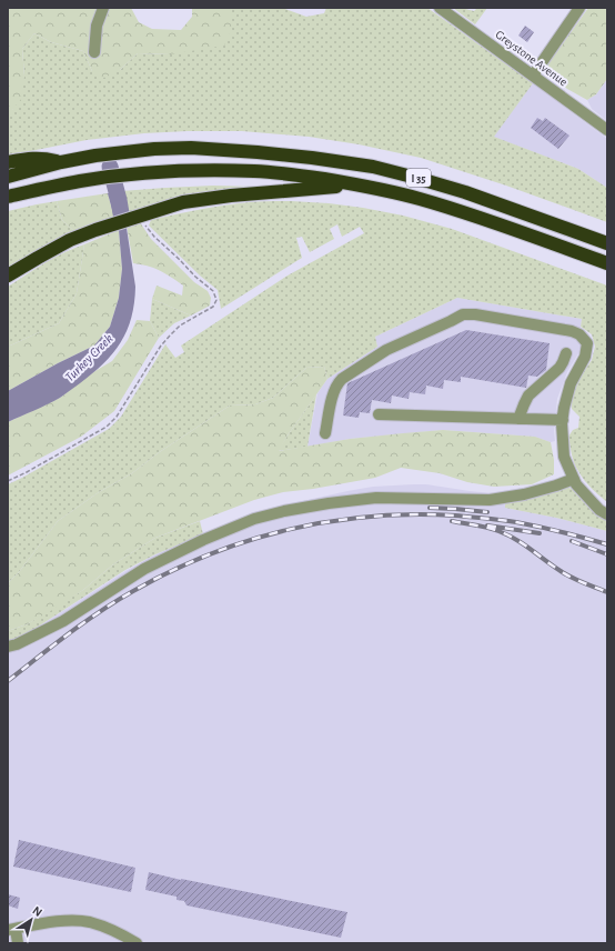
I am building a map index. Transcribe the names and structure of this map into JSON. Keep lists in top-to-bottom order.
{
  "streets": {
    "highway": ["I 35"],
    "street": ["Greystone Avenue"]
  },
  "water": ["Turkey Creek"],
  "north": "top right"
}
